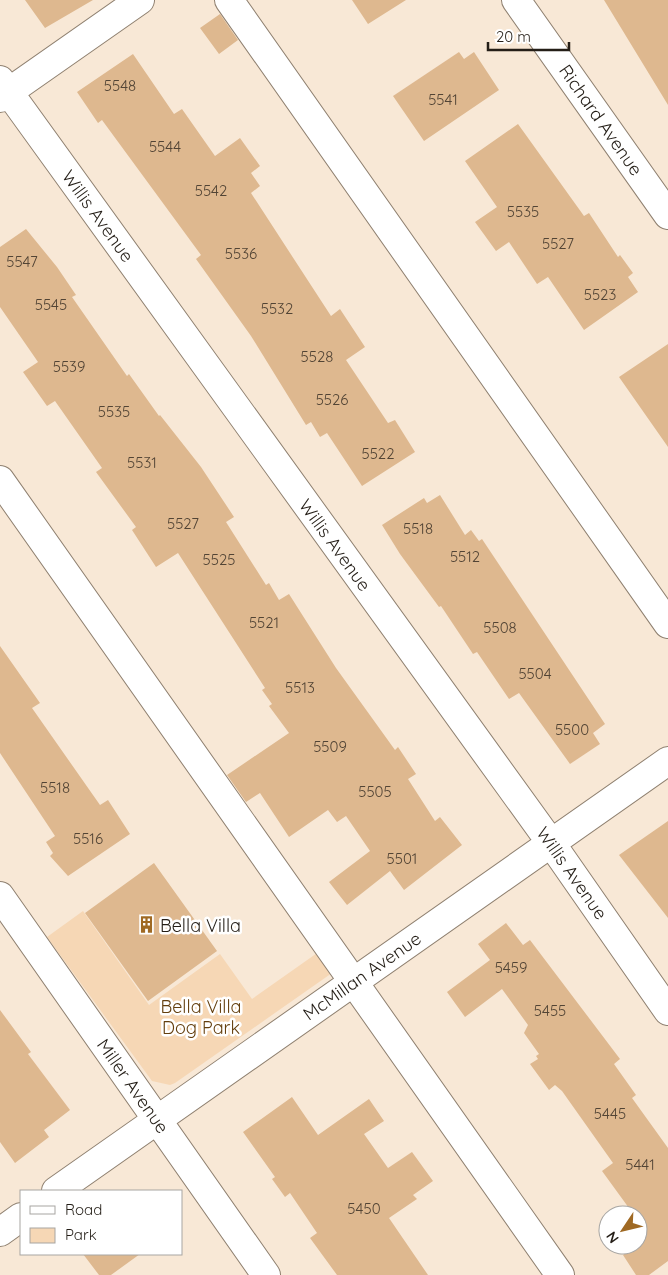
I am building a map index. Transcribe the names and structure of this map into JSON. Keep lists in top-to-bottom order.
{
  "streets": {
    "street": [
      "Richard Avenue",
      "Willis Avenue",
      "McMillan Avenue",
      "Miller Avenue"
    ]
  },
  "crossings": [
    ["Willis Avenue", "McMillan Avenue"],
    ["McMillan Avenue", "Miller Avenue"]
  ],
  "parks": ["Bella Villa Dog Park"],
  "places": {
    "building": ["Bella Villa"]
  },
  "house_numbers": [
    "5548",
    "5541",
    "5544",
    "5542",
    "5535",
    "5527",
    "5536",
    "5547",
    "5523",
    "5545",
    "5532",
    "5528",
    "5539",
    "5526",
    "5535",
    "5522",
    "5531",
    "5527",
    "5518",
    "5512",
    "5525",
    "5521",
    "5508",
    "5504",
    "5513",
    "5500",
    "5509",
    "5518",
    "5505",
    "5516",
    "5501",
    "5459",
    "5455",
    "5445",
    "5441",
    "5450"
  ],
  "legend": ["Road", "Park"],
  "scale_bar": "20 m",
  "north": "bottom left"
}
